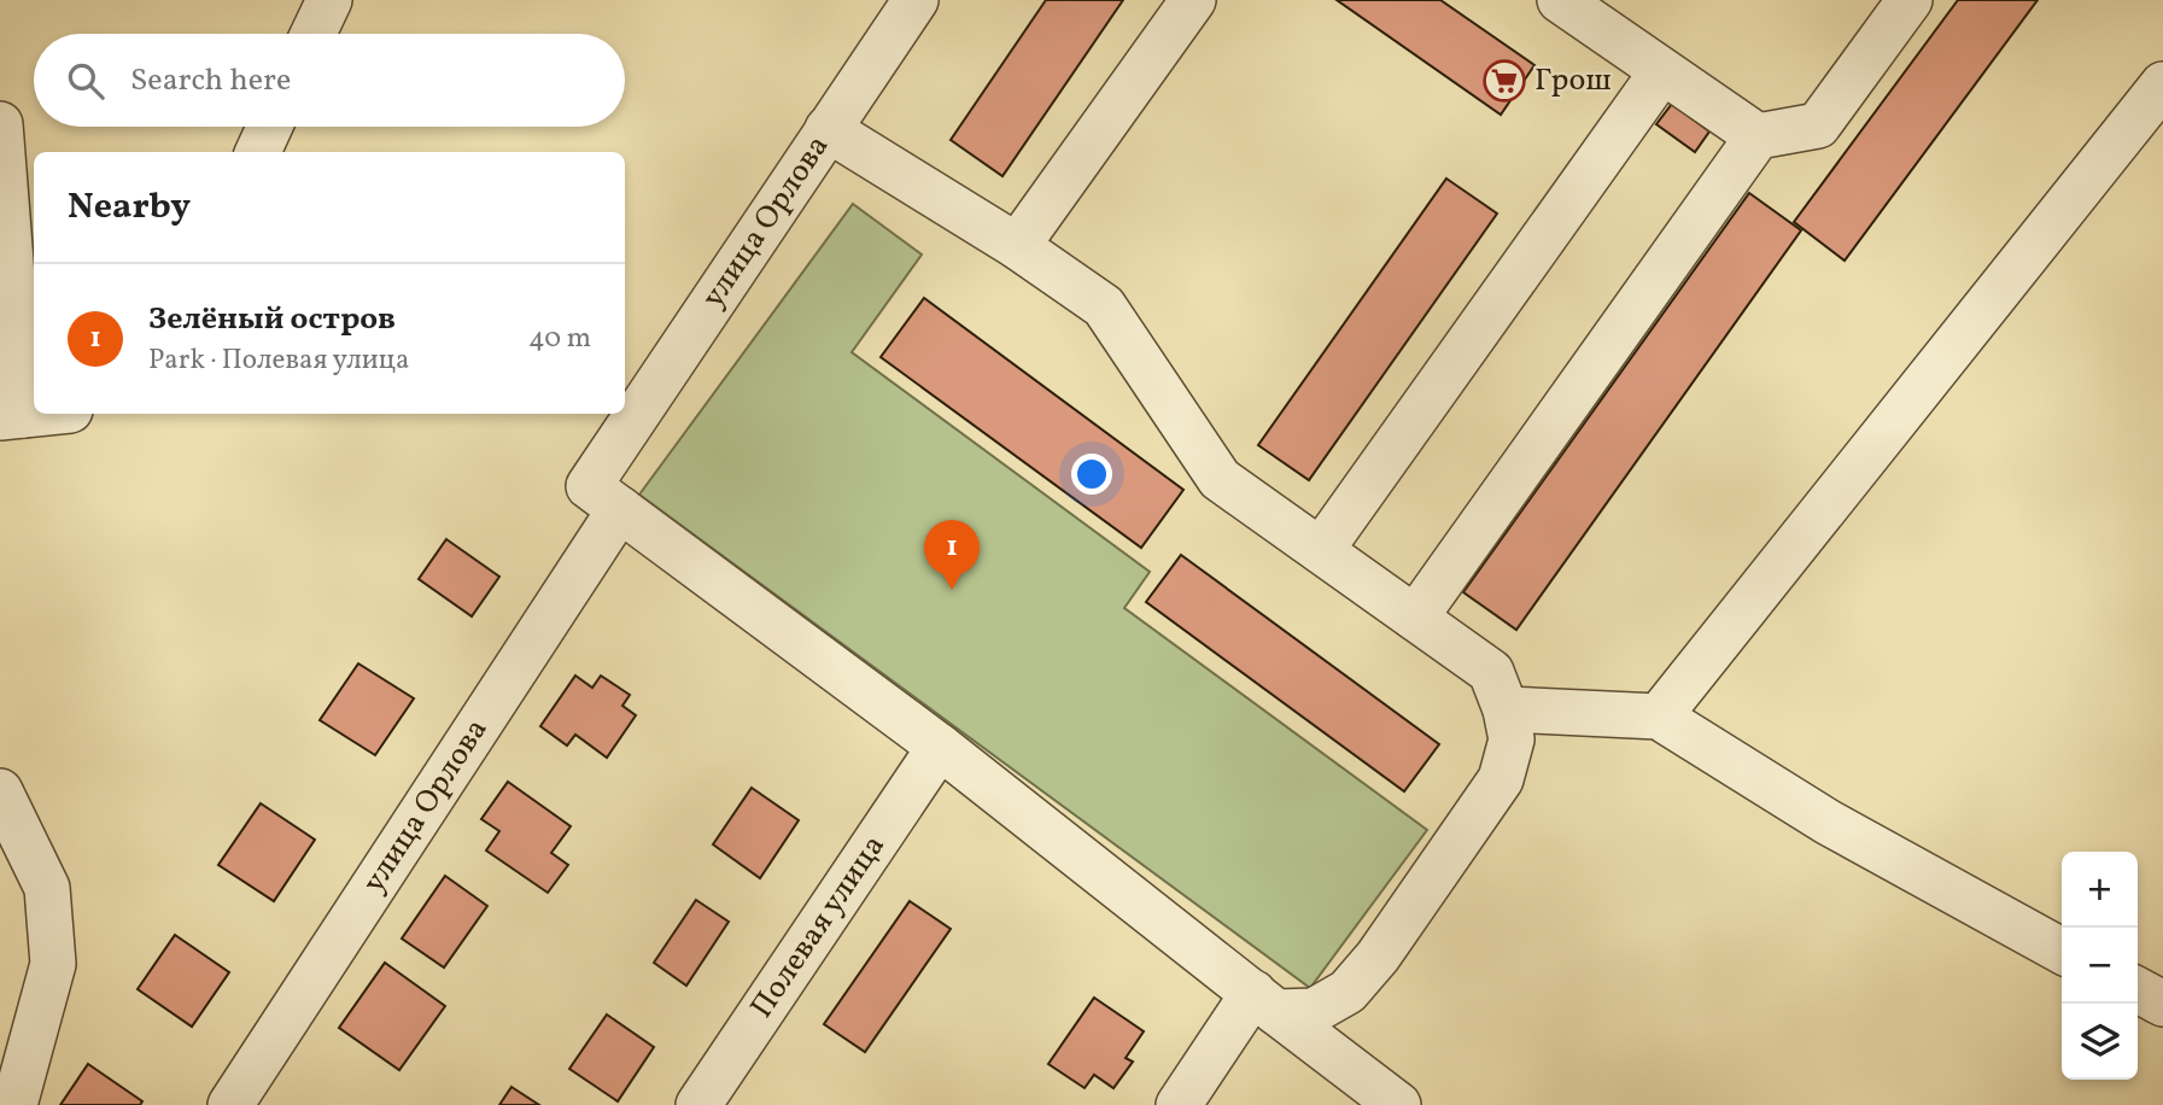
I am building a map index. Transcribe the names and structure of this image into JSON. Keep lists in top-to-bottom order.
{
  "streets": {
    "street": ["улица Орлова", "Полевая улица"]
  },
  "places": {
    "supermarket": ["Грош"]
  },
  "page": {
    "search": "Search here",
    "heading": "Nearby",
    "list": [
      {
        "mark": "1",
        "name": "Зелёный остров",
        "note": "Park · Полевая улица",
        "value": "40 m"
      }
    ],
    "pins": "1",
    "map_buttons": ["+", "−"]
  }
}
